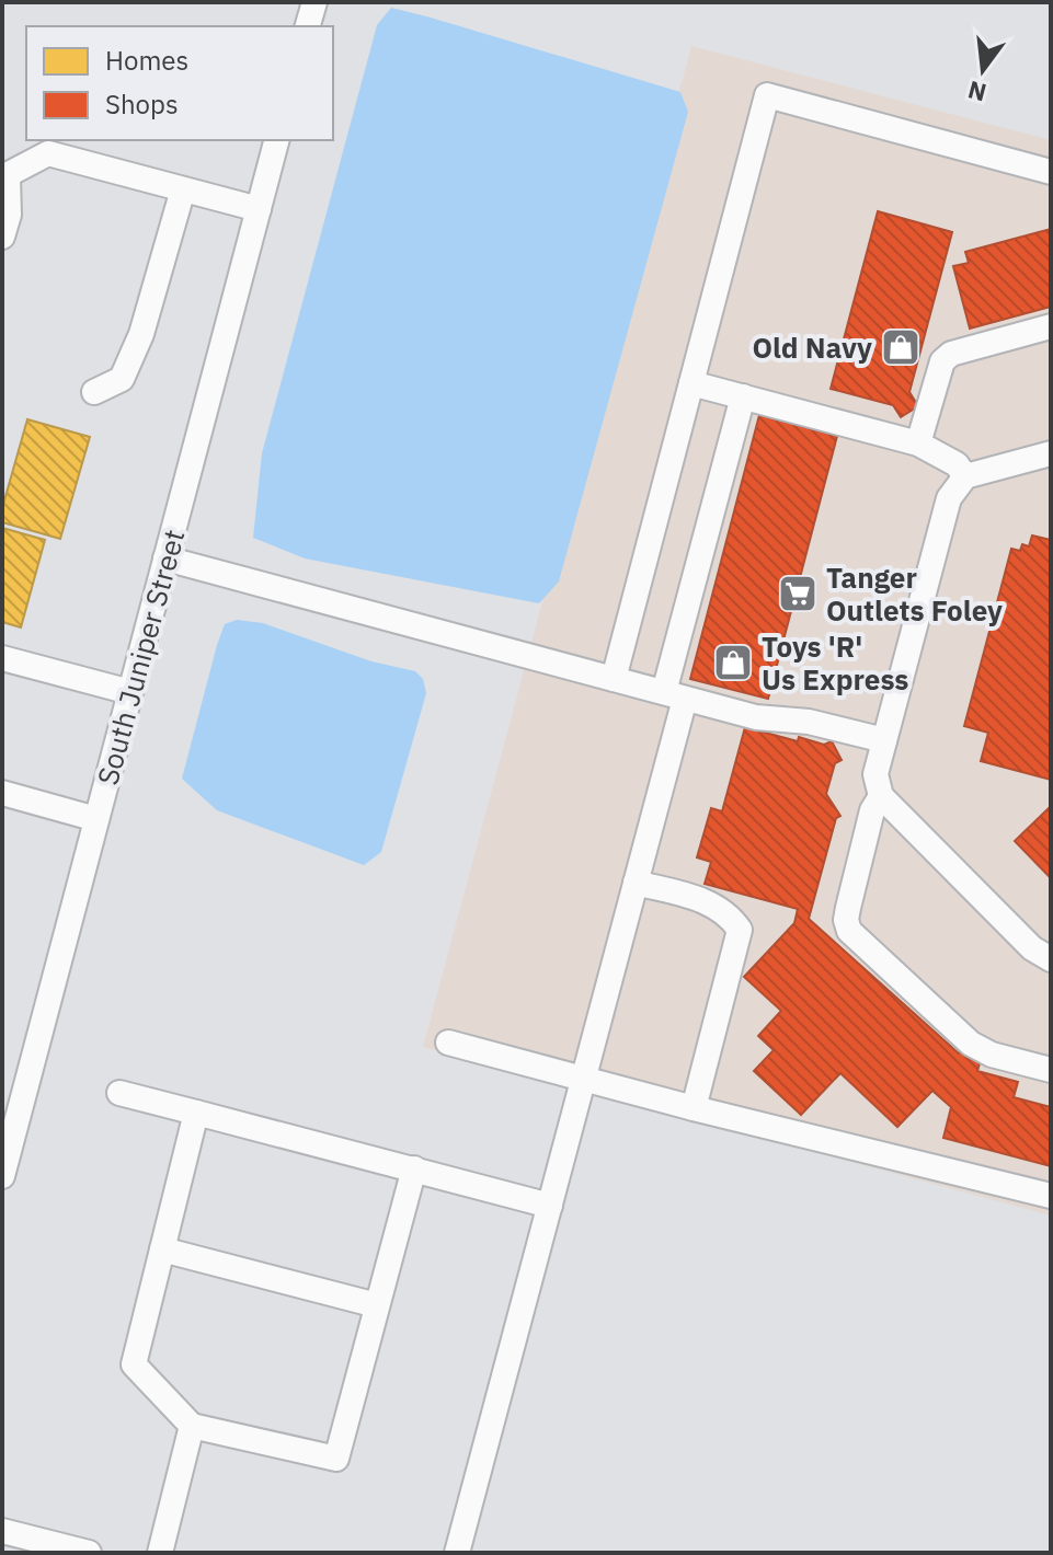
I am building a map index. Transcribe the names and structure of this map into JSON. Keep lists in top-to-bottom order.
{
  "streets": {
    "street": ["South Juniper Street"]
  },
  "places": {
    "shop": ["Old Navy", "Toys 'R' Us Express"],
    "supermarket": ["Tanger Outlets Foley"]
  },
  "legend": ["Homes", "Shops"],
  "north": "bottom"
}
